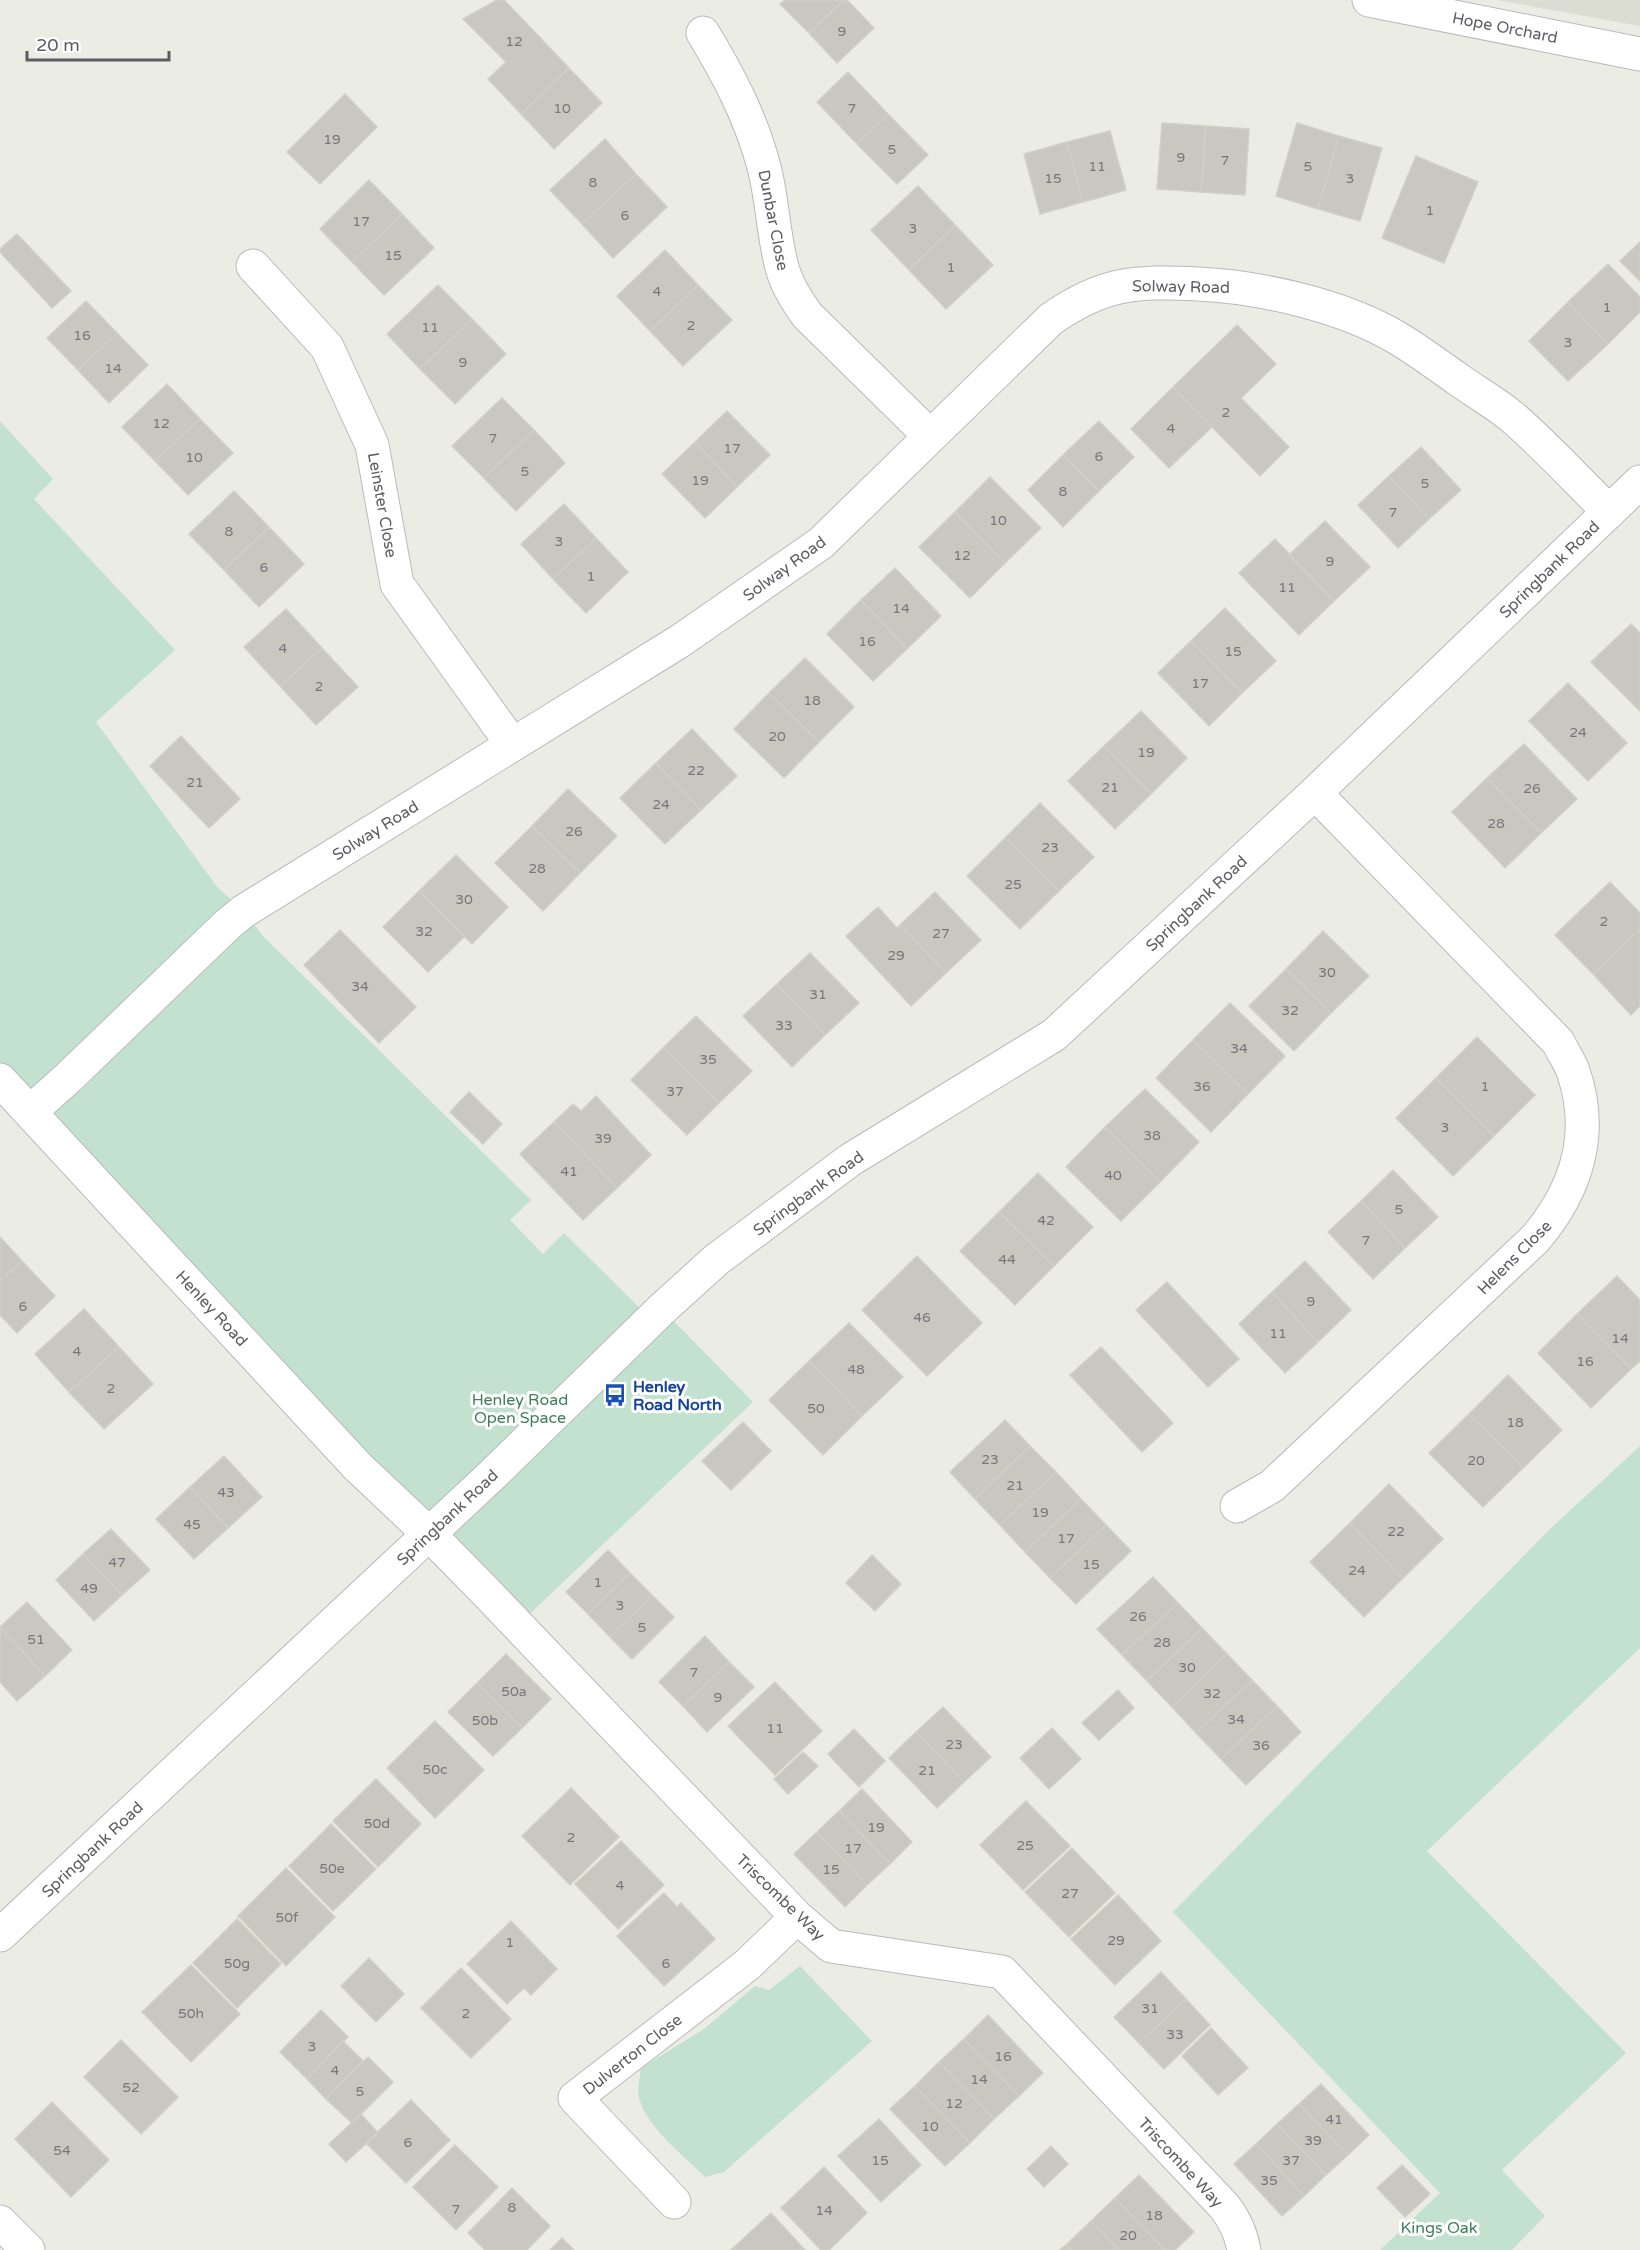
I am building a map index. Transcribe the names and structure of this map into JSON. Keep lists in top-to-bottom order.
{
  "streets": {
    "street": [
      "Hope Orchard",
      "Dunbar Close",
      "Solway Road",
      "Leinster Close",
      "Springbank Road",
      "Helens Close",
      "Henley Road",
      "Triscombe Way",
      "Dulverton Close"
    ]
  },
  "crossings": [
    ["Dunbar Close", "Solway Road"],
    ["Solway Road", "Leinster Close"],
    ["Solway Road", "Springbank Road"],
    ["Solway Road", "Henley Road"],
    ["Springbank Road", "Helens Close"],
    ["Springbank Road", "Henley Road"],
    ["Springbank Road", "Triscombe Way"],
    ["Henley Road", "Triscombe Way"],
    ["Triscombe Way", "Dulverton Close"]
  ],
  "parks": ["Henley Road Open Space", "Kings Oak"],
  "places": {
    "bus stop": ["Henley Road North"]
  },
  "house_numbers": [
    "9",
    "12",
    "10",
    "7",
    "19",
    "5",
    "9",
    "7",
    "11",
    "5",
    "15",
    "3",
    "8",
    "1",
    "6",
    "17",
    "3",
    "15",
    "1",
    "4",
    "1",
    "2",
    "11",
    "16",
    "3",
    "9",
    "14",
    "2",
    "12",
    "4",
    "7",
    "17",
    "6",
    "10",
    "5",
    "19",
    "5",
    "8",
    "7",
    "10",
    "8",
    "3",
    "12",
    "9",
    "6",
    "1",
    "11",
    "14",
    "16",
    "4",
    "15",
    "17",
    "2",
    "18",
    "24",
    "20",
    "19",
    "22",
    "21",
    "21",
    "26",
    "24",
    "28",
    "26",
    "23",
    "28",
    "25",
    "30",
    "2",
    "32",
    "27",
    "29",
    "30",
    "34",
    "31",
    "32",
    "33",
    "34",
    "35",
    "36",
    "1",
    "37",
    "3",
    "38",
    "39",
    "41",
    "40",
    "5",
    "42",
    "7",
    "44",
    "9",
    "6",
    "46",
    "11",
    "14",
    "4",
    "16",
    "48",
    "2",
    "50",
    "18",
    "23",
    "20",
    "21",
    "43",
    "19",
    "45",
    "22",
    "17",
    "47",
    "15",
    "24",
    "1",
    "49",
    "3",
    "26",
    "5",
    "51",
    "28",
    "30",
    "7",
    "50a",
    "32",
    "9",
    "34",
    "50b",
    "11",
    "23",
    "36",
    "50c",
    "21",
    "50d",
    "19",
    "2",
    "25",
    "17",
    "50e",
    "15",
    "4",
    "27",
    "50f",
    "29",
    "1",
    "50g",
    "6",
    "31",
    "50h",
    "2",
    "33",
    "3",
    "16",
    "4",
    "14",
    "52",
    "5",
    "12",
    "41",
    "10",
    "39",
    "6",
    "54",
    "15",
    "37",
    "35",
    "8",
    "7",
    "14",
    "18",
    "20"
  ],
  "scale_bar": "20 m"
}
